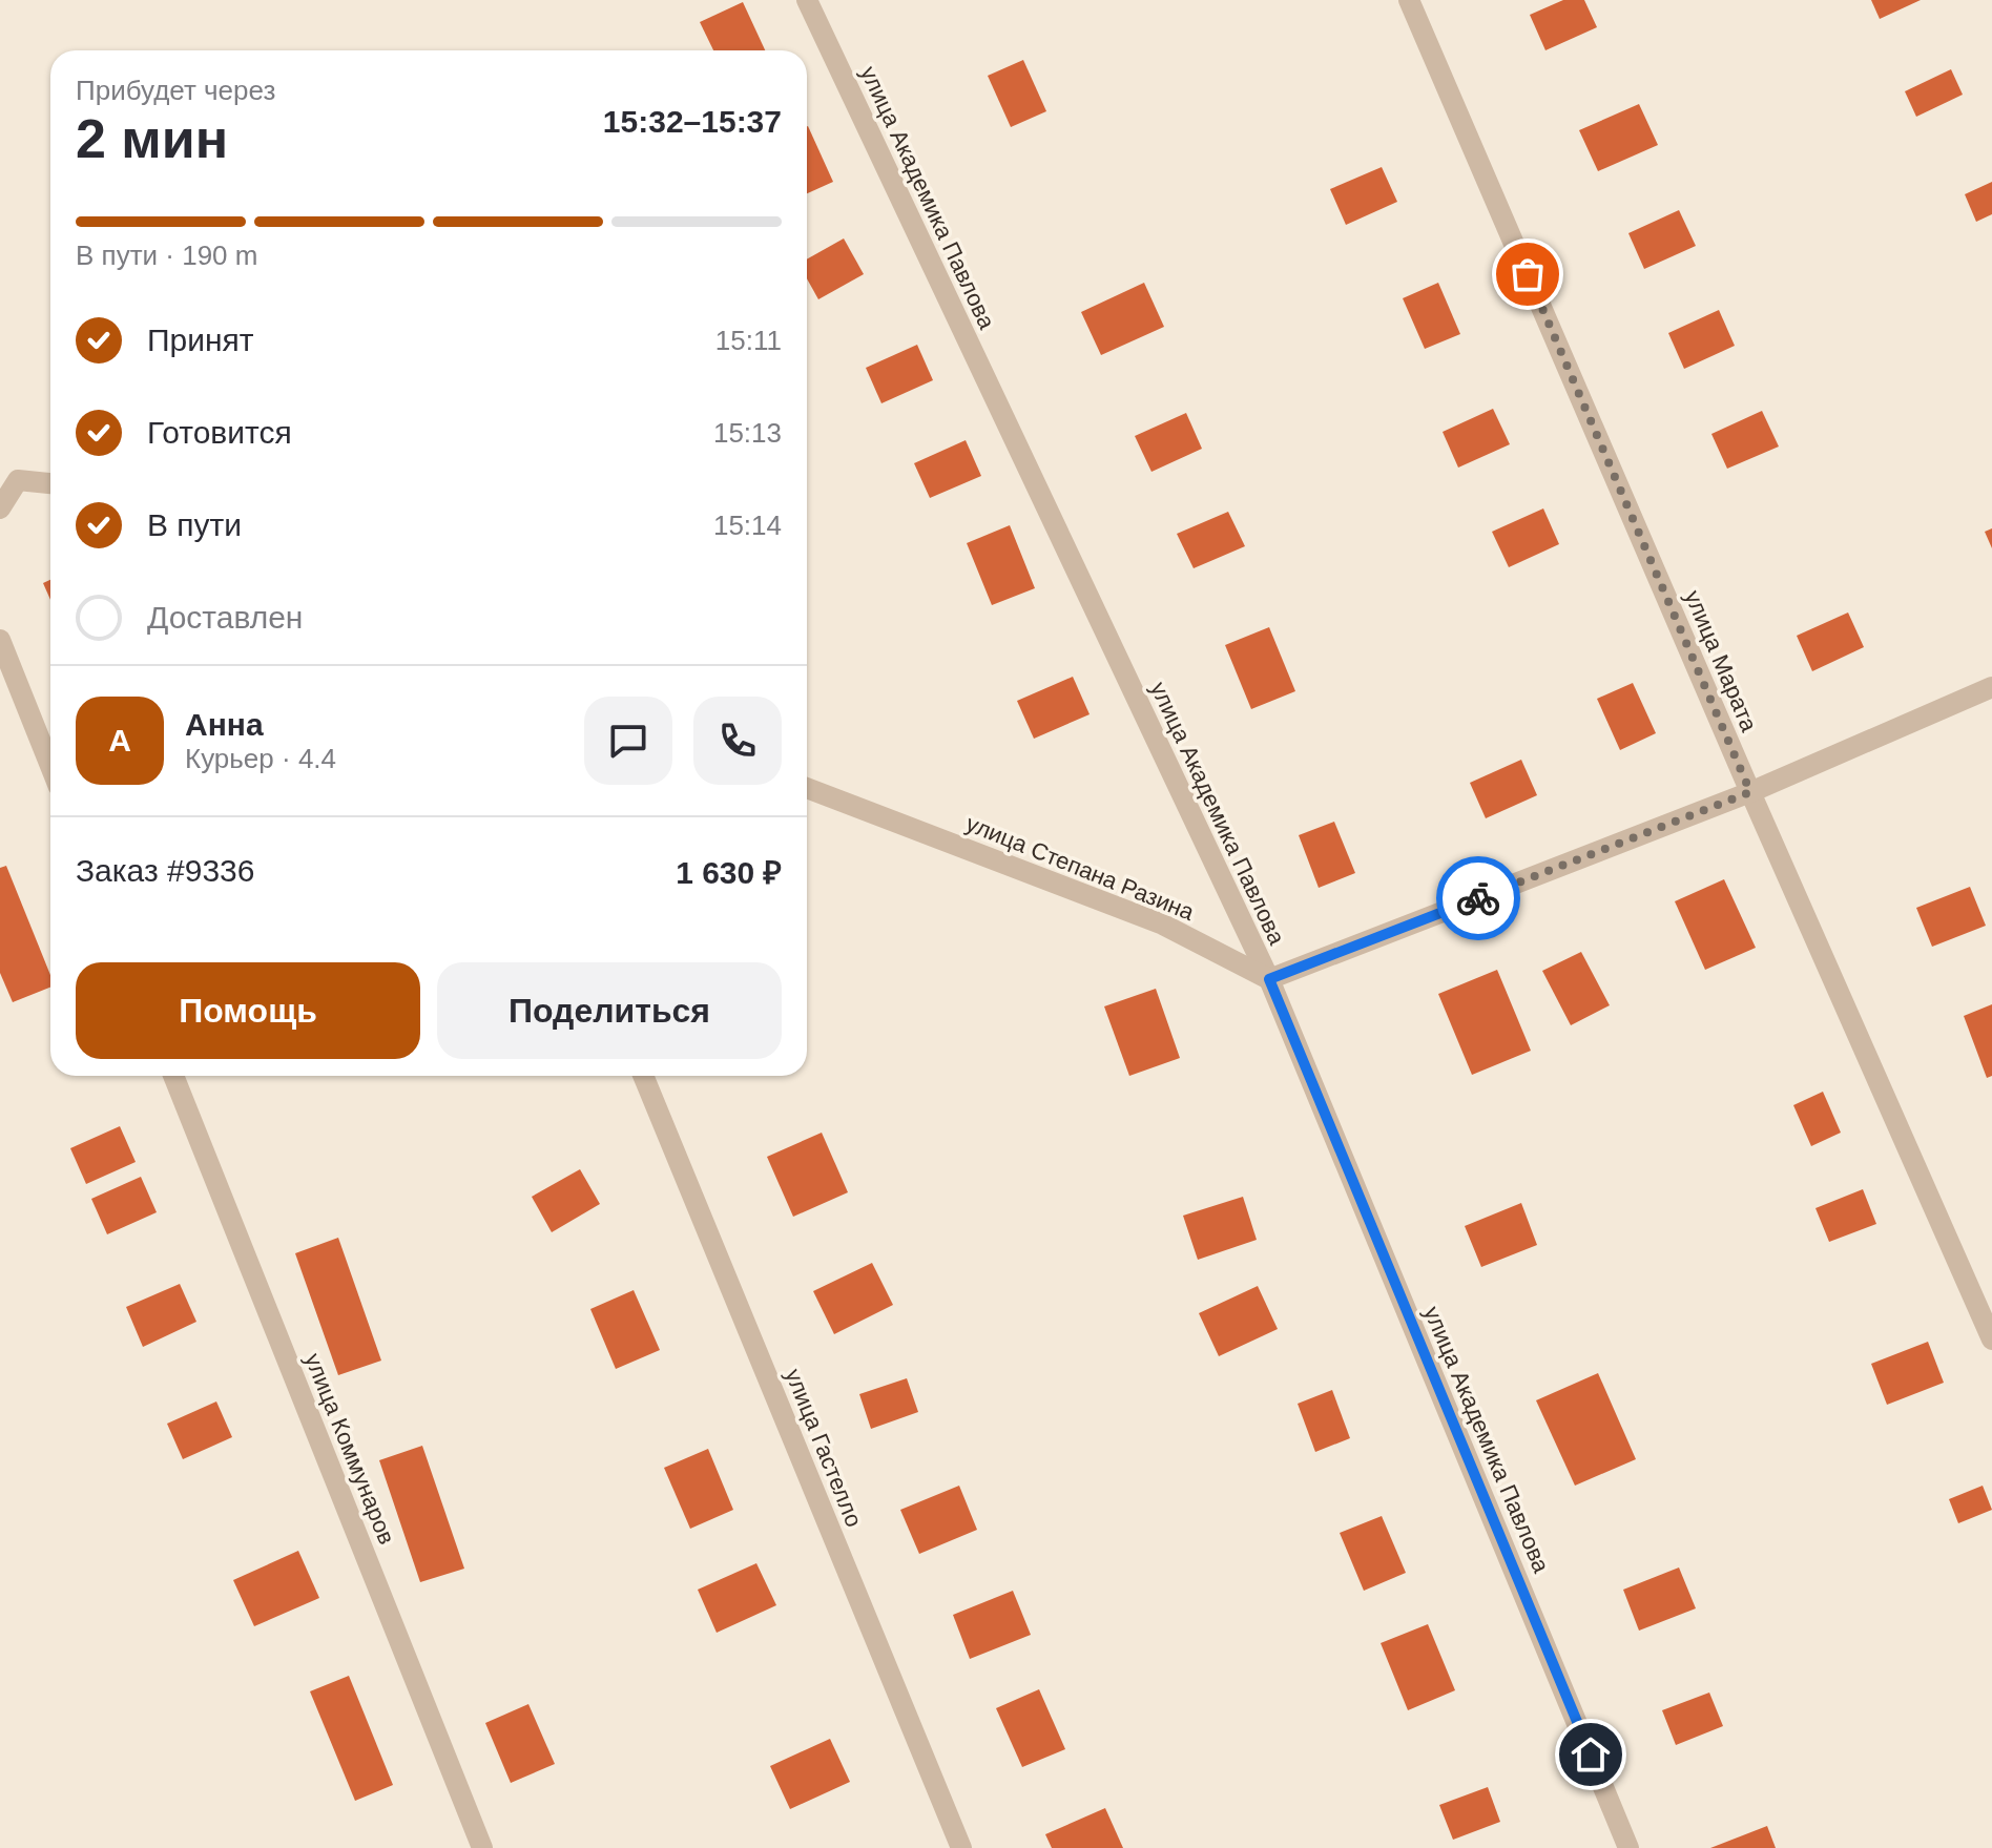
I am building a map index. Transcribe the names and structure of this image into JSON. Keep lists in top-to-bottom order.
{
  "streets": {
    "street": [
      "улица Академика Павлова",
      "улица Марата",
      "улица Степана Разина",
      "улица Гастелло",
      "улица Коммунаров"
    ]
  },
  "crossings": [
    ["улица Академика Павлова", "улица Степана Разина"]
  ],
  "page": {
    "heading": ["2 мин", "Прибудет через", "15:32–15:37"],
    "panel": [
      "Анна",
      "Курьер · 4.4",
      "Заказ #9336",
      "1 630 ₽"
    ],
    "bar": "В пути · 190 m",
    "list": [
      ["Принят", "15:11"],
      ["Готовится", "15:13"],
      ["В пути", "15:14"],
      "Доставлен"
    ],
    "round": "А",
    "buttons": ["Помощь", "Поделиться"]
  }
}
